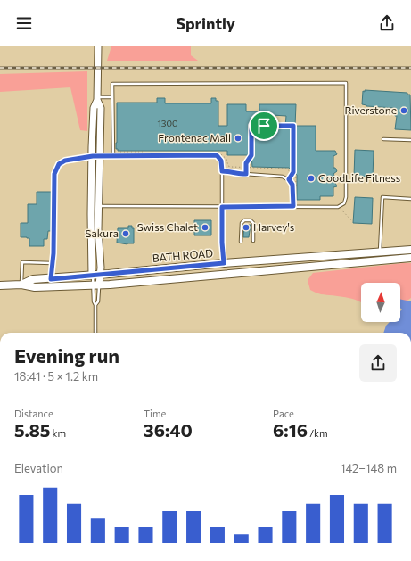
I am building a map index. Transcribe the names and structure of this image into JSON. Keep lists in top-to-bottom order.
{
  "streets": {
    "main road": ["BATH ROAD"]
  },
  "places": [
    "Riverstone",
    "Frontenac Mall",
    "GoodLife Fitness",
    "Swiss Chalet",
    "Harvey's",
    "Sakura"
  ],
  "house_numbers": ["1300"],
  "north": "top",
  "page": {
    "header": "Sprintly",
    "heading": ["Evening run", "18:41 · 5 × 1.2 km"],
    "stats": [
      ["Distance", "5.85 km"],
      ["Time", "36:40"],
      ["Pace", "6:16 /km"]
    ],
    "chart": ["Elevation", "142–148 m"]
  }
}
